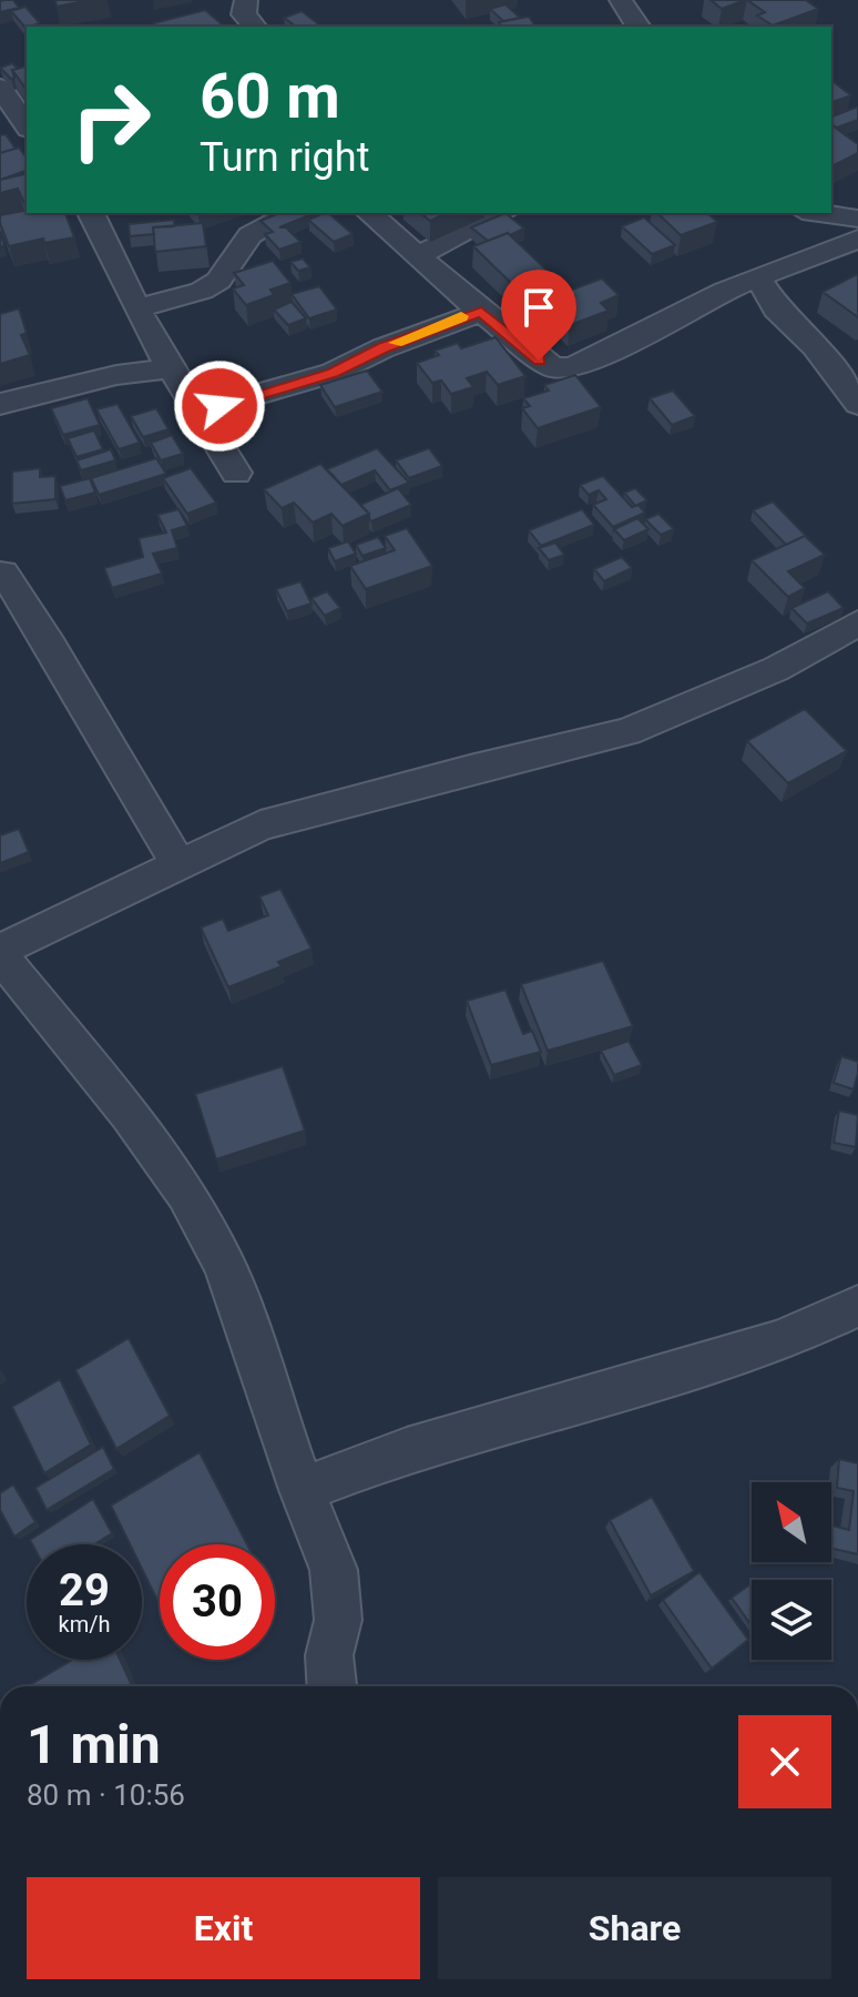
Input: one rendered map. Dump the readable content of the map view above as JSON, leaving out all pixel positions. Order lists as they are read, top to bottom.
{
  "north": "top left",
  "page": {
    "turn": ["60 m", "Turn right"],
    "speed": "29 km/h",
    "limit": "30",
    "heading": ["1 min", "80 m · 10:56"],
    "buttons": ["Exit", "Share"]
  }
}
